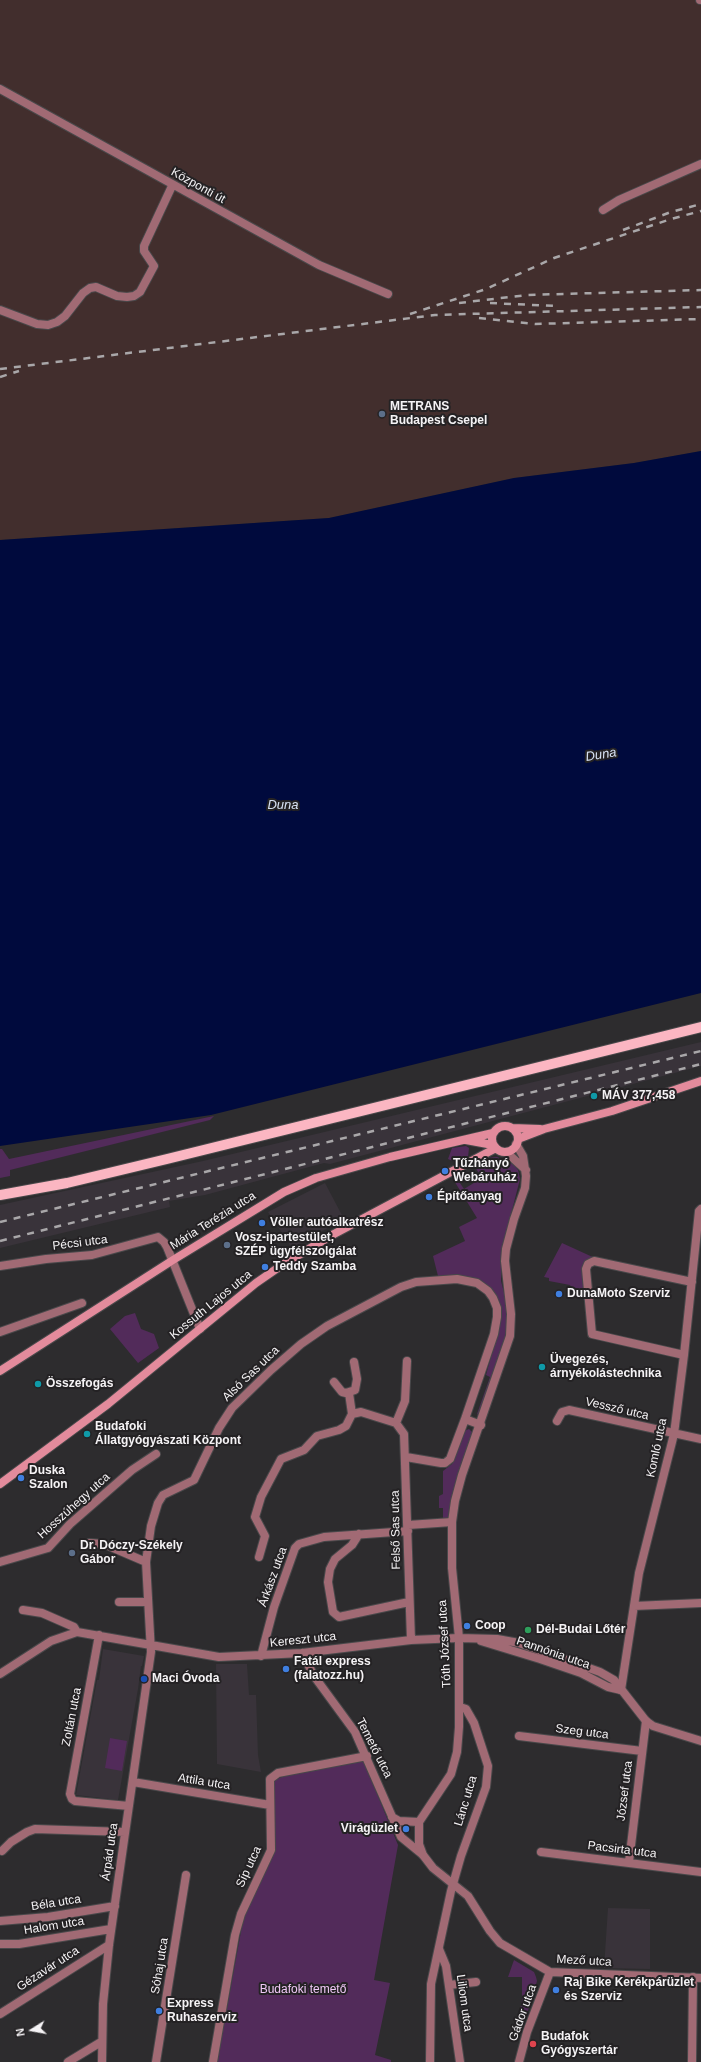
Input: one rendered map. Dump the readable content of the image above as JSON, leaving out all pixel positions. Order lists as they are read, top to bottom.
{
  "streets": {
    "main road": ["Mária Terézia utca", "Kossuth Lajos utca"],
    "street": [
      "Központi út",
      "Pécsi utca",
      "Alsó Sas utca",
      "Vessző utca",
      "Komló utca",
      "Hosszúhegy utca",
      "Felső Sas utca",
      "Árkász utca",
      "Kereszt utca",
      "Tóth József utca",
      "Pannónia utca",
      "Zoltán utca",
      "Szeg utca",
      "Temető utca",
      "Attila utca",
      "József utca",
      "Lánc utca",
      "Pacsirta utca",
      "Árpád utca",
      "Síp utca",
      "Béla utca",
      "Halom utca",
      "Mező utca",
      "Sóhaj utca",
      "Gézavár utca",
      "Liliom utca",
      "Gádor utca"
    ]
  },
  "crossings": [
    ["Mária Terézia utca", "Pécsi utca"],
    ["Mária Terézia utca", "Kossuth Lajos utca"],
    ["Mária Terézia utca", "Tóth József utca"],
    ["Kossuth Lajos utca", "Tóth József utca"],
    ["Alsó Sas utca", "Kereszt utca"],
    ["Alsó Sas utca", "Árpád utca"],
    ["Vessző utca", "Komló utca"],
    ["Komló utca", "Pannónia utca"],
    ["Felső Sas utca", "Árkász utca"],
    ["Felső Sas utca", "Kereszt utca"],
    ["Árkász utca", "Kereszt utca"],
    ["Árkász utca", "Tóth József utca"],
    ["Kereszt utca", "Tóth József utca"],
    ["Kereszt utca", "Pannónia utca"],
    ["Kereszt utca", "Zoltán utca"],
    ["Kereszt utca", "Temető utca"],
    ["Kereszt utca", "Árpád utca"],
    ["Tóth József utca", "Pannónia utca"],
    ["Tóth József utca", "Lánc utca"],
    ["Zoltán utca", "Árpád utca"],
    ["Szeg utca", "József utca"],
    ["Temető utca", "Lánc utca"],
    ["Temető utca", "Síp utca"],
    ["Temető utca", "Mező utca"],
    ["Attila utca", "Árpád utca"],
    ["Attila utca", "Síp utca"],
    ["József utca", "Pacsirta utca"],
    ["Lánc utca", "Mező utca"],
    ["Lánc utca", "Liliom utca"],
    ["Árpád utca", "Béla utca"],
    ["Árpád utca", "Halom utca"],
    ["Árpád utca", "Gézavár utca"],
    ["Mező utca", "Gádor utca"]
  ],
  "water": ["Duna"],
  "parks": ["Budafoki temető"],
  "places": [
    "METRANS Budapest Csepel",
    "MÁV 377,458",
    "Tűzhányó Webáruház",
    "Építőanyag",
    "Völler autóalkatrész",
    "Vosz-ipartestület, SZÉP ügyfélszolgálat",
    "Teddy Szamba",
    "DunaMoto Szerviz",
    "Üvegezés, árnyékolástechnika",
    "Összefogás",
    "Budafoki Állatgyógyászati Központ",
    "Duska Szalon",
    "Dr. Dóczy-Székely Gábor",
    "Coop",
    "Dél-Budai Lőtér",
    "Fatál express (falatozz.hu)",
    "Maci Óvoda",
    "Virágüzlet",
    "Raj Bike Kerékpárüzlet és Szerviz",
    "Express Ruhaszerviz",
    "Budafok Gyógyszertár"
  ],
  "north": "left"
}
